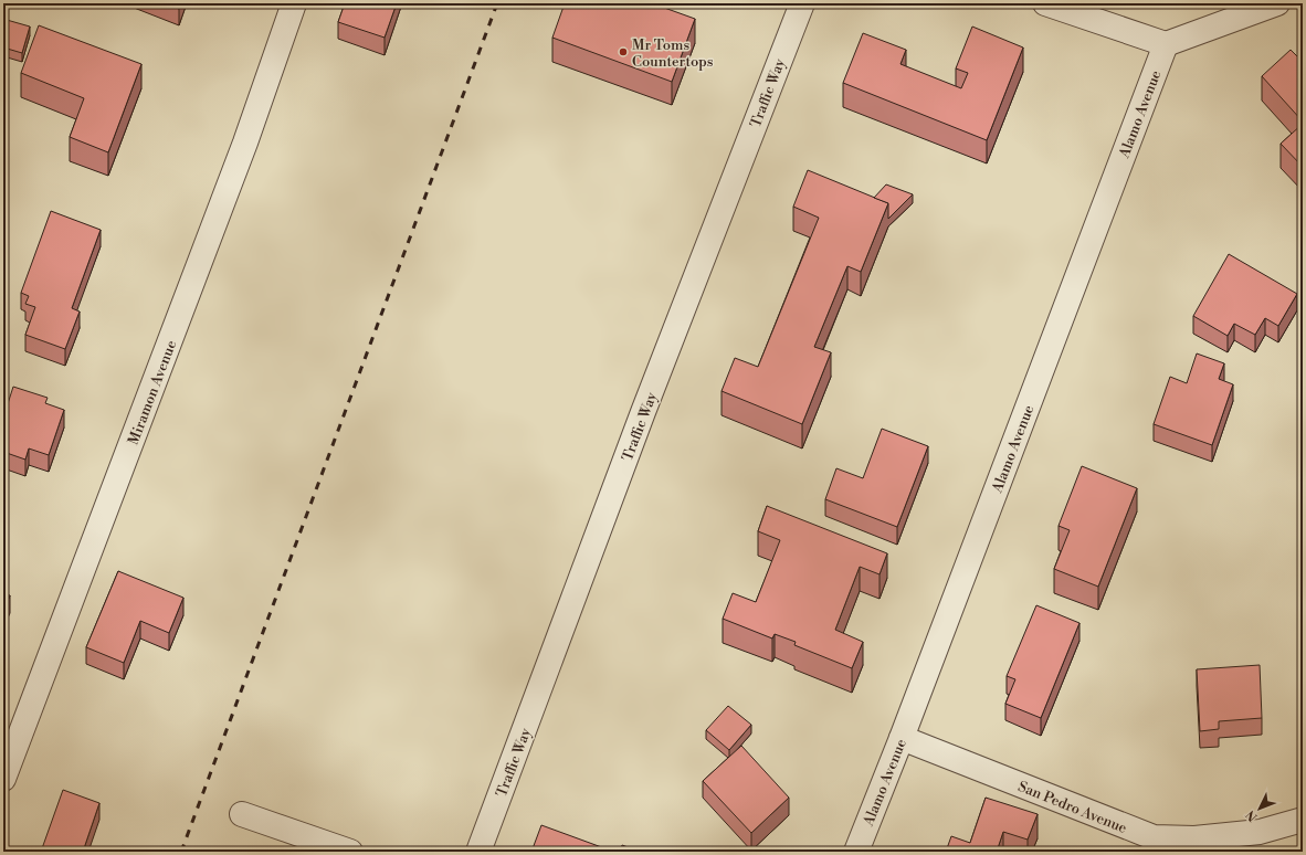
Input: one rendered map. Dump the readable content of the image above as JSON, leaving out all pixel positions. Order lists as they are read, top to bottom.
{
  "streets": {
    "street": [
      "Traffic Way",
      "Alamo Avenue",
      "Miramon Avenue",
      "San Pedro Avenue"
    ]
  },
  "crossings": [
    ["Alamo Avenue", "San Pedro Avenue"]
  ],
  "places": ["Mr Toms Countertops"],
  "north": "bottom left"
}
